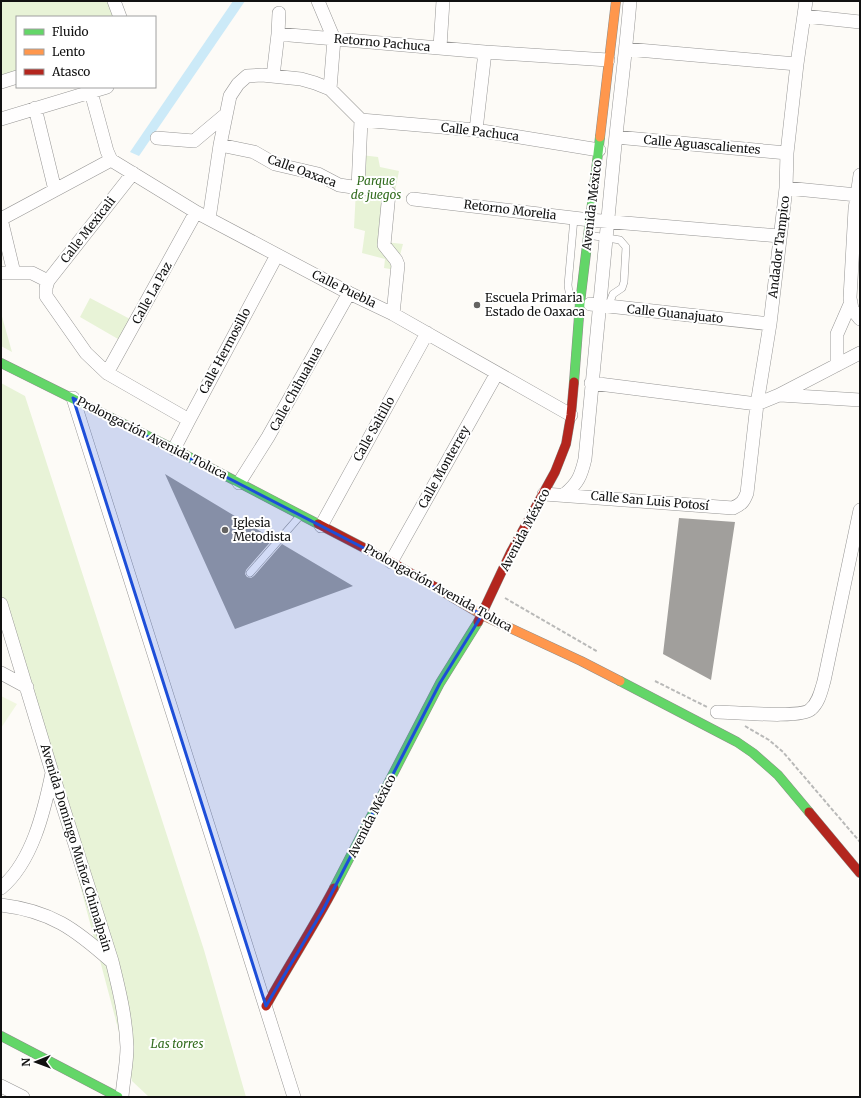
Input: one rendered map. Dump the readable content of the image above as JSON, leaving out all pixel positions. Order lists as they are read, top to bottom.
{
  "streets": {
    "street": [
      "Retorno Pachuca",
      "Calle Pachuca",
      "Calle Aguascalientes",
      "Calle Oaxaca",
      "Avenida México",
      "Retorno Morelia",
      "Calle Mexicali",
      "Andador Tampico",
      "Calle Puebla",
      "Calle La Paz",
      "Calle Guanajuato",
      "Calle Hermosillo",
      "Calle Chihuahua",
      "Calle Saltillo",
      "Prolongación Avenida Toluca",
      "Calle Monterrey",
      "Calle San Luis Potosí",
      "Avenida Domingo Muñoz Chimalpain"
    ]
  },
  "crossings": [
    ["Retorno Pachuca", "Avenida México"],
    ["Calle Pachuca", "Avenida México"],
    ["Calle Aguascalientes", "Avenida México"],
    ["Calle Aguascalientes", "Andador Tampico"],
    ["Calle Oaxaca", "Calle Puebla"],
    ["Avenida México", "Retorno Morelia"],
    ["Avenida México", "Calle Puebla"],
    ["Avenida México", "Calle Guanajuato"],
    ["Avenida México", "Prolongación Avenida Toluca"],
    ["Avenida México", "Calle San Luis Potosí"],
    ["Calle Mexicali", "Calle Puebla"],
    ["Andador Tampico", "Calle Guanajuato"],
    ["Andador Tampico", "Calle San Luis Potosí"],
    ["Calle Puebla", "Calle La Paz"],
    ["Calle Puebla", "Calle Hermosillo"],
    ["Calle Puebla", "Calle Chihuahua"],
    ["Calle Puebla", "Calle Saltillo"],
    ["Calle Puebla", "Calle Monterrey"],
    ["Calle Hermosillo", "Prolongación Avenida Toluca"],
    ["Calle Chihuahua", "Prolongación Avenida Toluca"],
    ["Calle Saltillo", "Prolongación Avenida Toluca"],
    ["Prolongación Avenida Toluca", "Calle Monterrey"]
  ],
  "parks": ["Parque de juegos", "Las torres"],
  "places": ["Escuela Primaria Estado de Oaxaca", "Iglesia Metodista"],
  "legend": ["Fluido", "Lento", "Atasco"],
  "north": "left"
}
